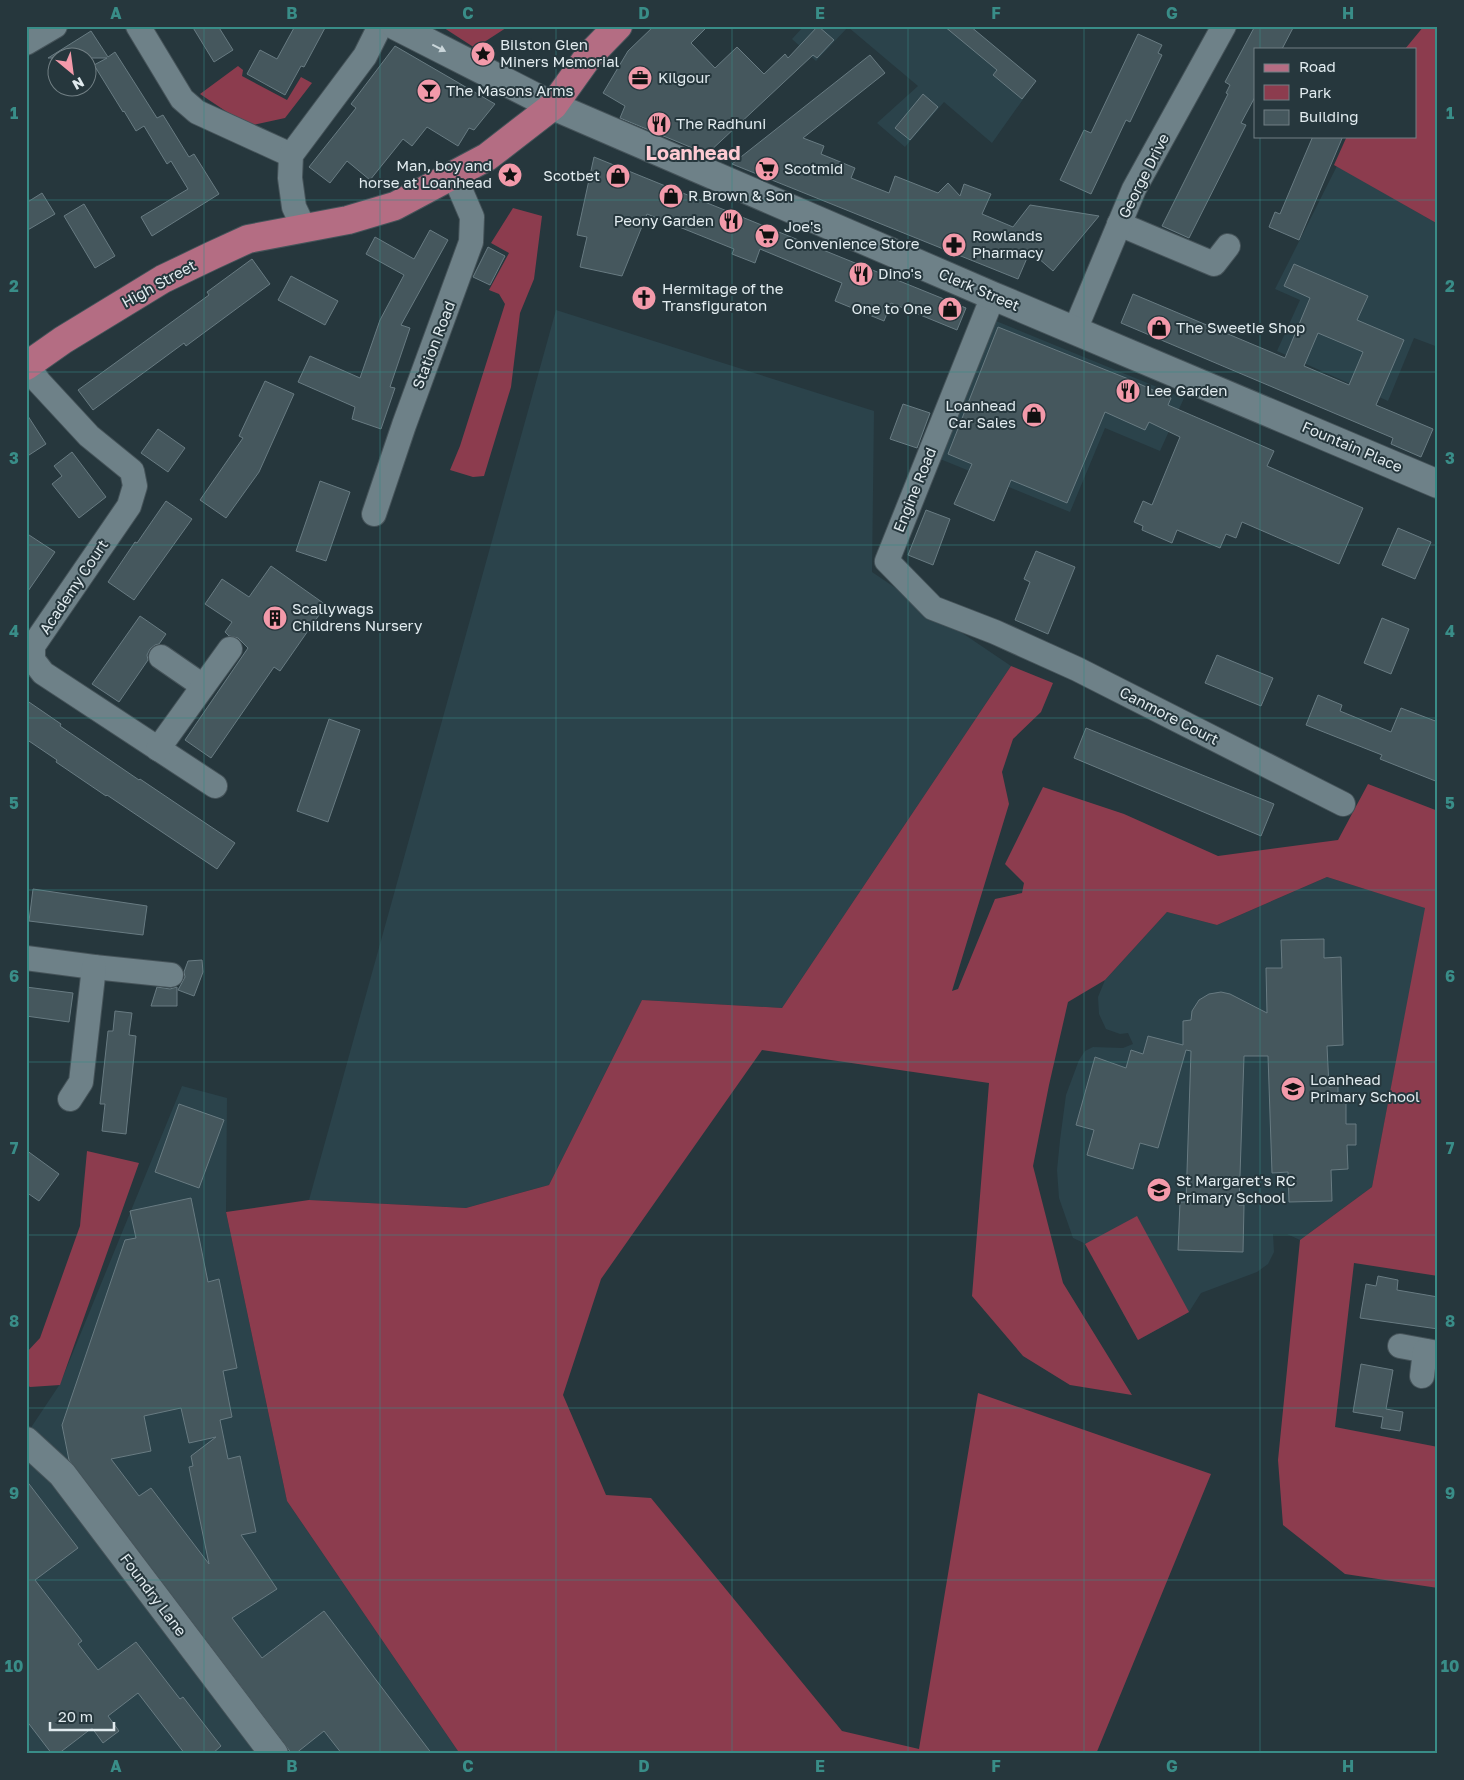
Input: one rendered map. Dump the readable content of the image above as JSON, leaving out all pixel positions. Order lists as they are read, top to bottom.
{
  "streets": {
    "main road": [
      "High Street",
      "Clerk Street",
      "Fountain Place",
      "Foundry Lane"
    ],
    "street": [
      "George Drive",
      "Station Road",
      "Engine Road",
      "Academy Court",
      "Canmore Court"
    ]
  },
  "crossings": [
    ["George Drive", "Clerk Street"],
    ["High Street", "Clerk Street"],
    ["High Street", "Station Road"],
    ["High Street", "Academy Court"],
    ["Clerk Street", "Fountain Place"],
    ["Clerk Street", "Engine Road"],
    ["Engine Road", "Canmore Court"]
  ],
  "districts": ["Loanhead"],
  "places": {
    "place": ["Bilston Glen Miners Memorial", "Man, boy and horse at Loanhead"],
    "office": ["Kilgour"],
    "bar": ["The Masons Arms"],
    "restaurant": [
      "The Radhuni",
      "Peony Garden",
      "Dino's",
      "Lee Garden"
    ],
    "supermarket": ["Scotmid", "Joe's Convenience Store"],
    "shop": [
      "Scotbet",
      "R Brown & Son",
      "One to One",
      "The Sweetie Shop",
      "Loanhead Car Sales"
    ],
    "pharmacy": ["Rowlands Pharmacy"],
    "church": ["Hermitage of the Transfiguraton"],
    "building": ["Scallywags Childrens Nursery"],
    "school or university": ["Loanhead Primary School", "St Margaret's RC Primary School"]
  },
  "legend": ["Road", "Park", "Building"],
  "scale_bar": "20 m",
  "north": "bottom right",
  "grid": {
    "columns": [
      "A",
      "B",
      "C",
      "D",
      "E",
      "F",
      "G",
      "H"
    ],
    "rows": [
      "1",
      "2",
      "3",
      "4",
      "5",
      "6",
      "7",
      "8",
      "9",
      "10"
    ]
  }
}
